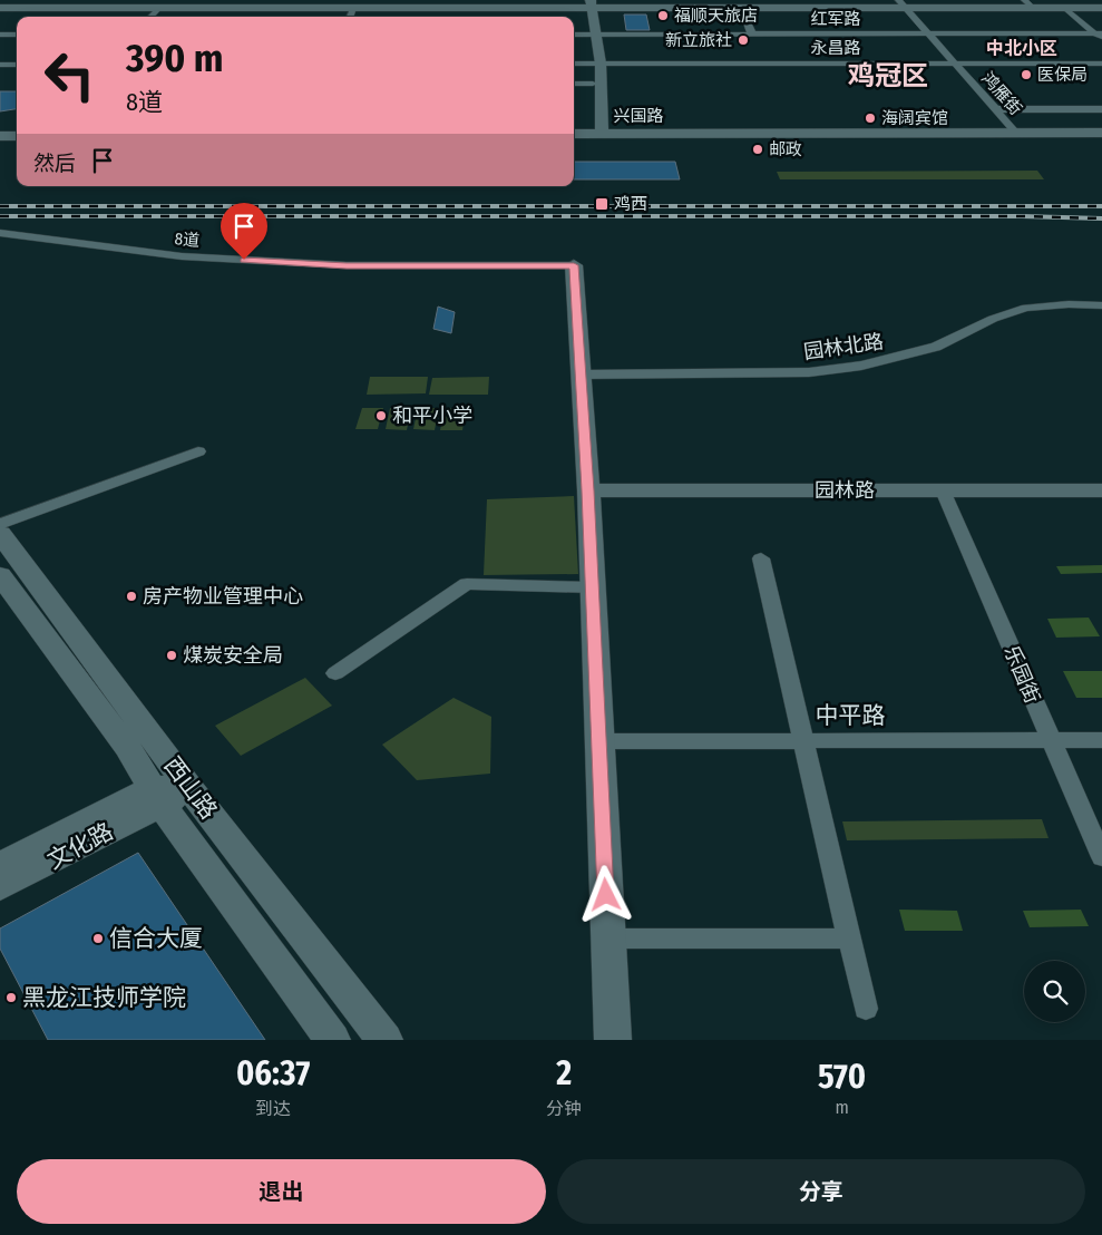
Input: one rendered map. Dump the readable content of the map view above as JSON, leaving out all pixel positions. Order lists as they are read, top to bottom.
{
  "streets": {
    "street": [
      "红军路",
      "永昌路",
      "鸿雁街",
      "兴国路",
      "8道",
      "园林北路",
      "园林路",
      "乐园街",
      "中平路",
      "西山路",
      "文化路"
    ]
  },
  "crossings": [
    ["红军路", "鸿雁街"],
    ["永昌路", "鸿雁街"],
    ["鸿雁街", "兴国路"],
    ["园林路", "乐园街"],
    ["乐园街", "中平路"],
    ["西山路", "文化路"]
  ],
  "districts": ["中北小区", "鸡冠区"],
  "places": {
    "other": [
      "福顺天旅店",
      "新立旅社",
      "医保局",
      "海阔宾馆",
      "邮政",
      "和平小学",
      "房产物业管理中心",
      "煤炭安全局",
      "信合大厦",
      "黑龙江技师学院"
    ],
    "transit": ["鸡西"]
  },
  "page": {
    "turn": ["390 m", "8道"],
    "then": "然后",
    "eta": [
      "06:37",
      "到达",
      "2",
      "分钟",
      "570",
      "m"
    ],
    "buttons": ["退出", "分享"]
  }
}
